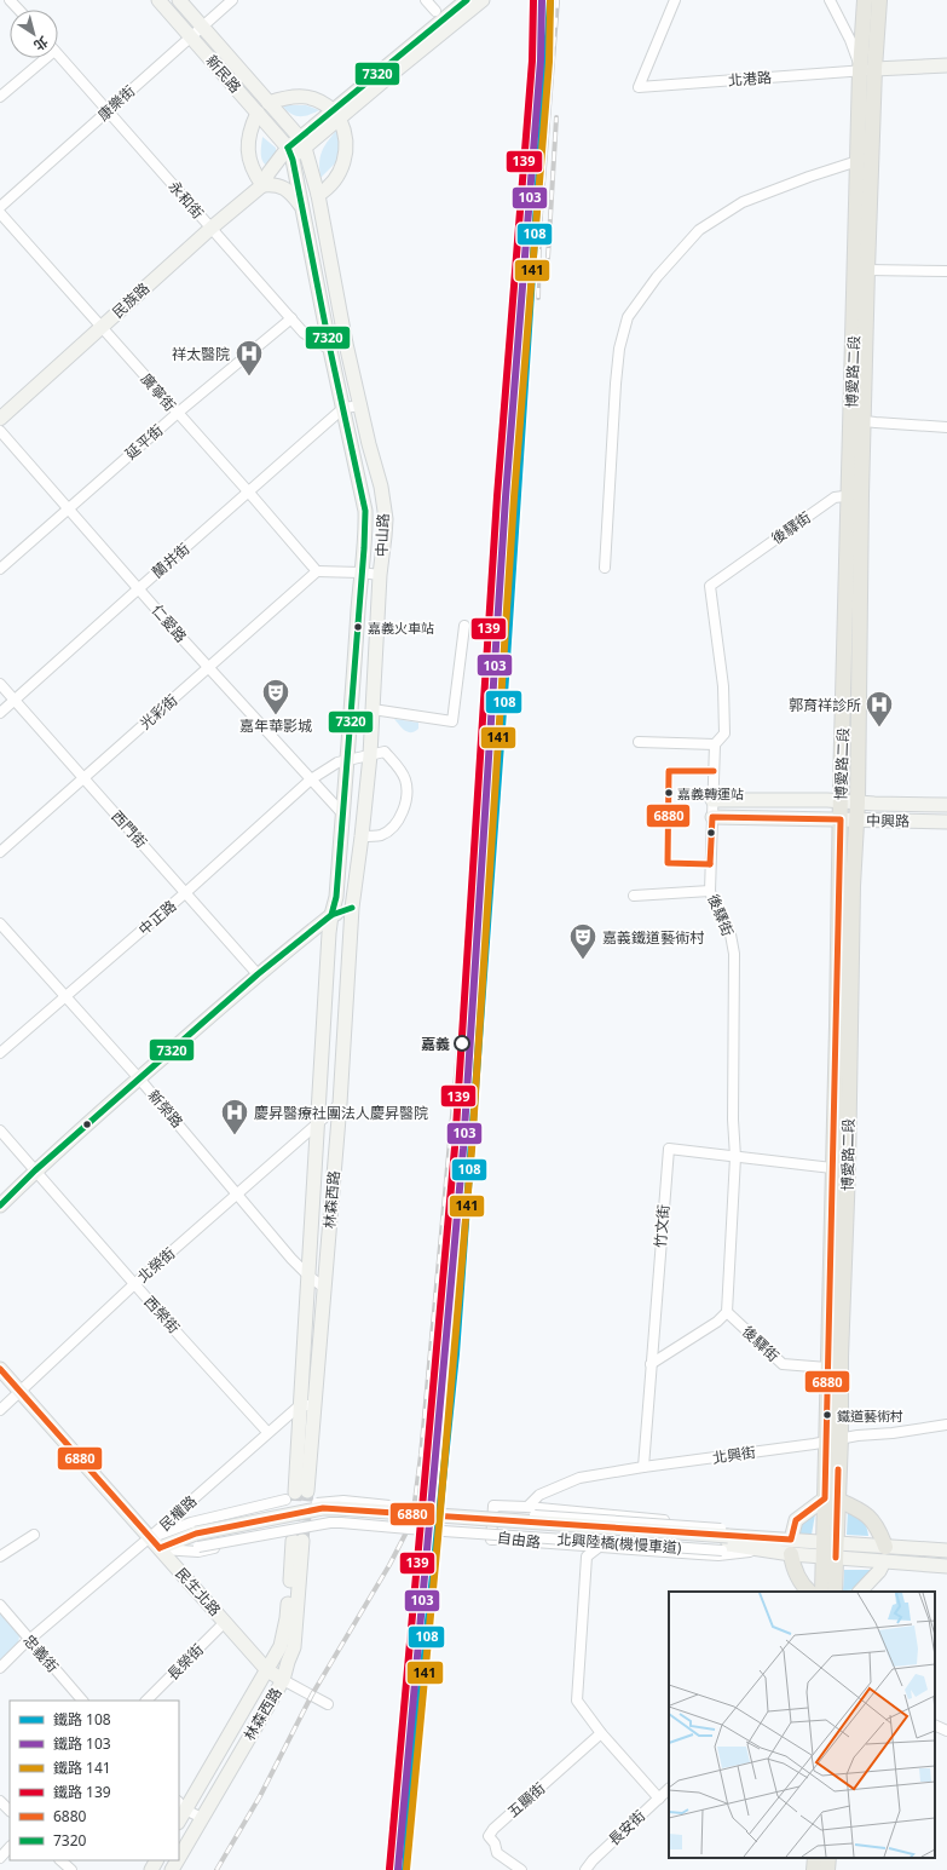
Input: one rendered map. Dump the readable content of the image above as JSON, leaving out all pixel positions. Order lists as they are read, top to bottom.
{
  "streets": {
    "main road": [
      "新民路",
      "北港路",
      "民族路",
      "博愛路二段",
      "中山路",
      "中興路",
      "林森西路",
      "自由路",
      "民生北路"
    ],
    "street": [
      "康樂街",
      "永和街",
      "廣寧街",
      "延平街",
      "後驛街",
      "蘭井街",
      "仁愛路",
      "光彩街",
      "西門街",
      "中正路",
      "新榮路",
      "竹文街",
      "北榮街",
      "西榮街",
      "北興街",
      "民權路",
      "忠義街",
      "長榮街",
      "五顯街",
      "長安街"
    ]
  },
  "crossings": [
    ["新民路", "康樂街"],
    ["新民路", "民族路"],
    ["新民路", "中山路"],
    ["北港路", "博愛路二段"],
    ["康樂街", "永和街"],
    ["永和街", "民族路"],
    ["永和街", "延平街"],
    ["永和街", "中山路"],
    ["民族路", "廣寧街"],
    ["民族路", "中山路"],
    ["博愛路二段", "後驛街"],
    ["博愛路二段", "中興路"],
    ["博愛路二段", "竹文街"],
    ["博愛路二段", "北興街"],
    ["廣寧街", "延平街"],
    ["廣寧街", "蘭井街"],
    ["廣寧街", "光彩街"],
    ["延平街", "仁愛路"],
    ["後驛街", "中興路"],
    ["後驛街", "竹文街"],
    ["中山路", "蘭井街"],
    ["中山路", "仁愛路"],
    ["中山路", "中正路"],
    ["中山路", "林森西路"],
    ["蘭井街", "仁愛路"],
    ["蘭井街", "西門街"],
    ["仁愛路", "光彩街"],
    ["仁愛路", "中正路"],
    ["光彩街", "西門街"],
    ["西門街", "中正路"],
    ["中正路", "新榮路"],
    ["新榮路", "林森西路"],
    ["新榮路", "北榮街"],
    ["林森西路", "北榮街"],
    ["林森西路", "民權路"],
    ["林森西路", "民生北路"],
    ["竹文街", "北興街"],
    ["北榮街", "西榮街"],
    ["北榮街", "民生北路"],
    ["西榮街", "民權路"],
    ["北興街", "自由路"],
    ["民權路", "民生北路"],
    ["民權路", "忠義街"],
    ["自由路", "民生北路"],
    ["民生北路", "長榮街"]
  ],
  "places": {
    "hospital": ["祥太醫院", "郭育祥診所", "慶昇醫療社團法人慶昇醫院"],
    "other": [
      "嘉義火車站",
      "嘉義轉運站",
      "嘉義",
      "鐵道藝術村"
    ],
    "theatre": ["嘉年華影城", "嘉義鐵道藝術村"]
  },
  "lines": [
    "rail line 108",
    "rail line 103",
    "rail line 141",
    "rail line 139",
    "transit line 7320",
    "transit line 6880"
  ],
  "legend": [
    "鐵路 108",
    "鐵路 103",
    "鐵路 141",
    "鐵路 139",
    "6880",
    "7320"
  ],
  "north": "bottom right"
}
